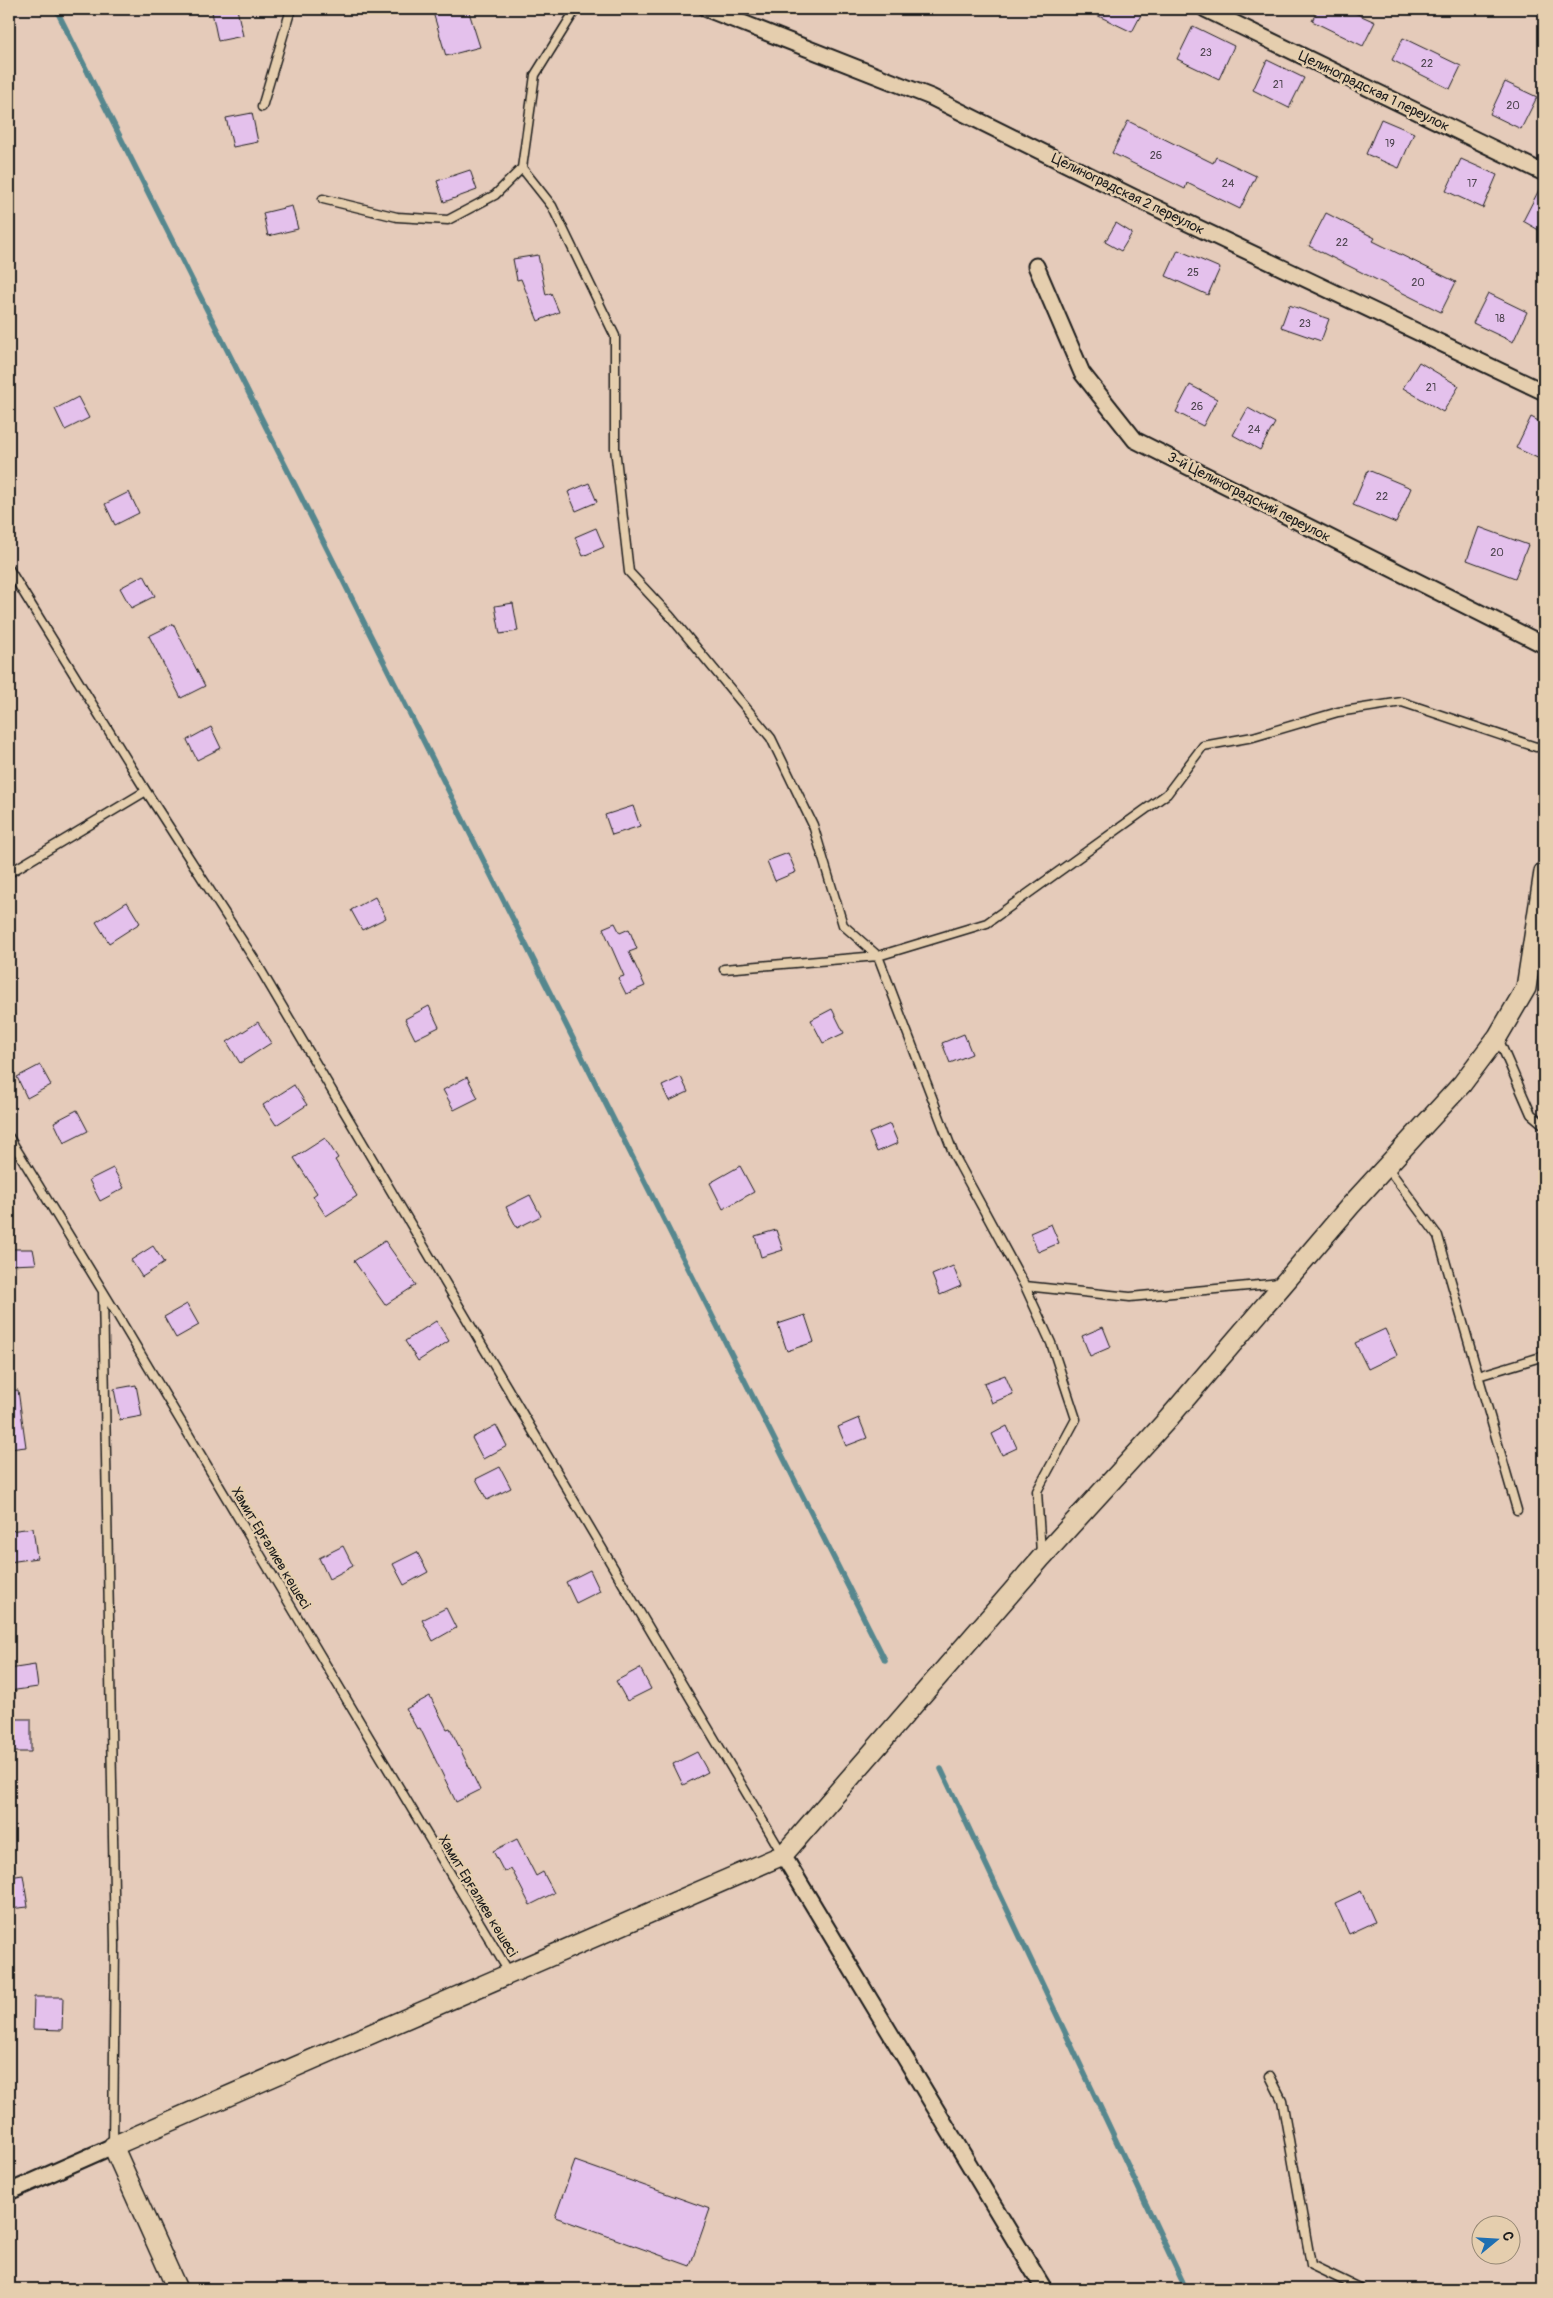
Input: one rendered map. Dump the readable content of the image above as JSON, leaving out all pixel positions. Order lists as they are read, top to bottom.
{
  "streets": {
    "street": ["Целиноградская 1 переулок", "Целиноградская 2 переулок", "3-й Целиноградский переулок"],
    "lane": ["Хамит Ерғалиев көшесі"]
  },
  "house_numbers": [
    "23",
    "22",
    "21",
    "20",
    "19",
    "26",
    "24",
    "17",
    "22",
    "25",
    "20",
    "18",
    "23",
    "21",
    "26",
    "24",
    "22",
    "20"
  ],
  "north": "right"
}
